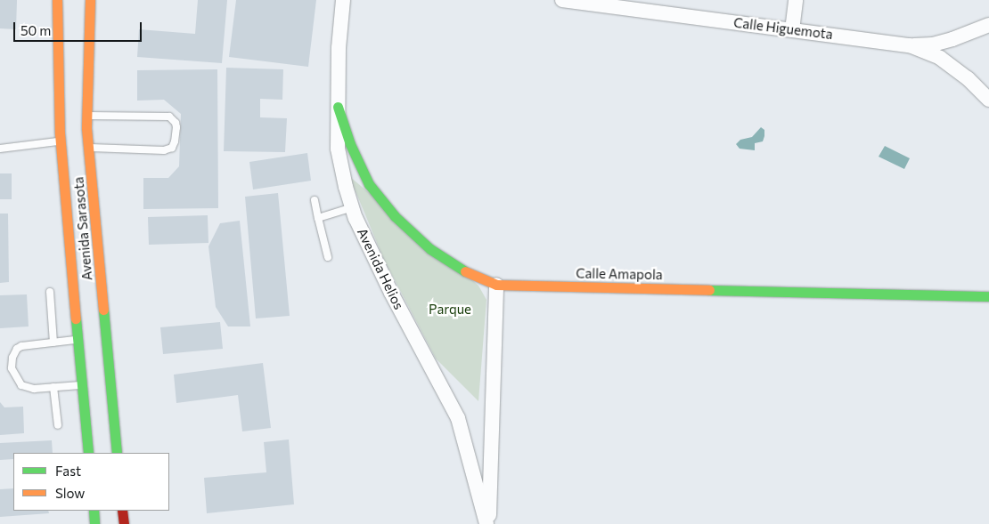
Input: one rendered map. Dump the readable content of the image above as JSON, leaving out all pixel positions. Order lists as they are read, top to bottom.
{
  "streets": {
    "main road": ["Avenida Sarasota", "Calle Amapola"],
    "street": ["Calle Higuemota", "Avenida Helios"]
  },
  "crossings": [
    ["Avenida Helios", "Calle Amapola"]
  ],
  "parks": ["Parque"],
  "legend": ["Fast", "Slow"],
  "scale_bar": "50 m"
}
